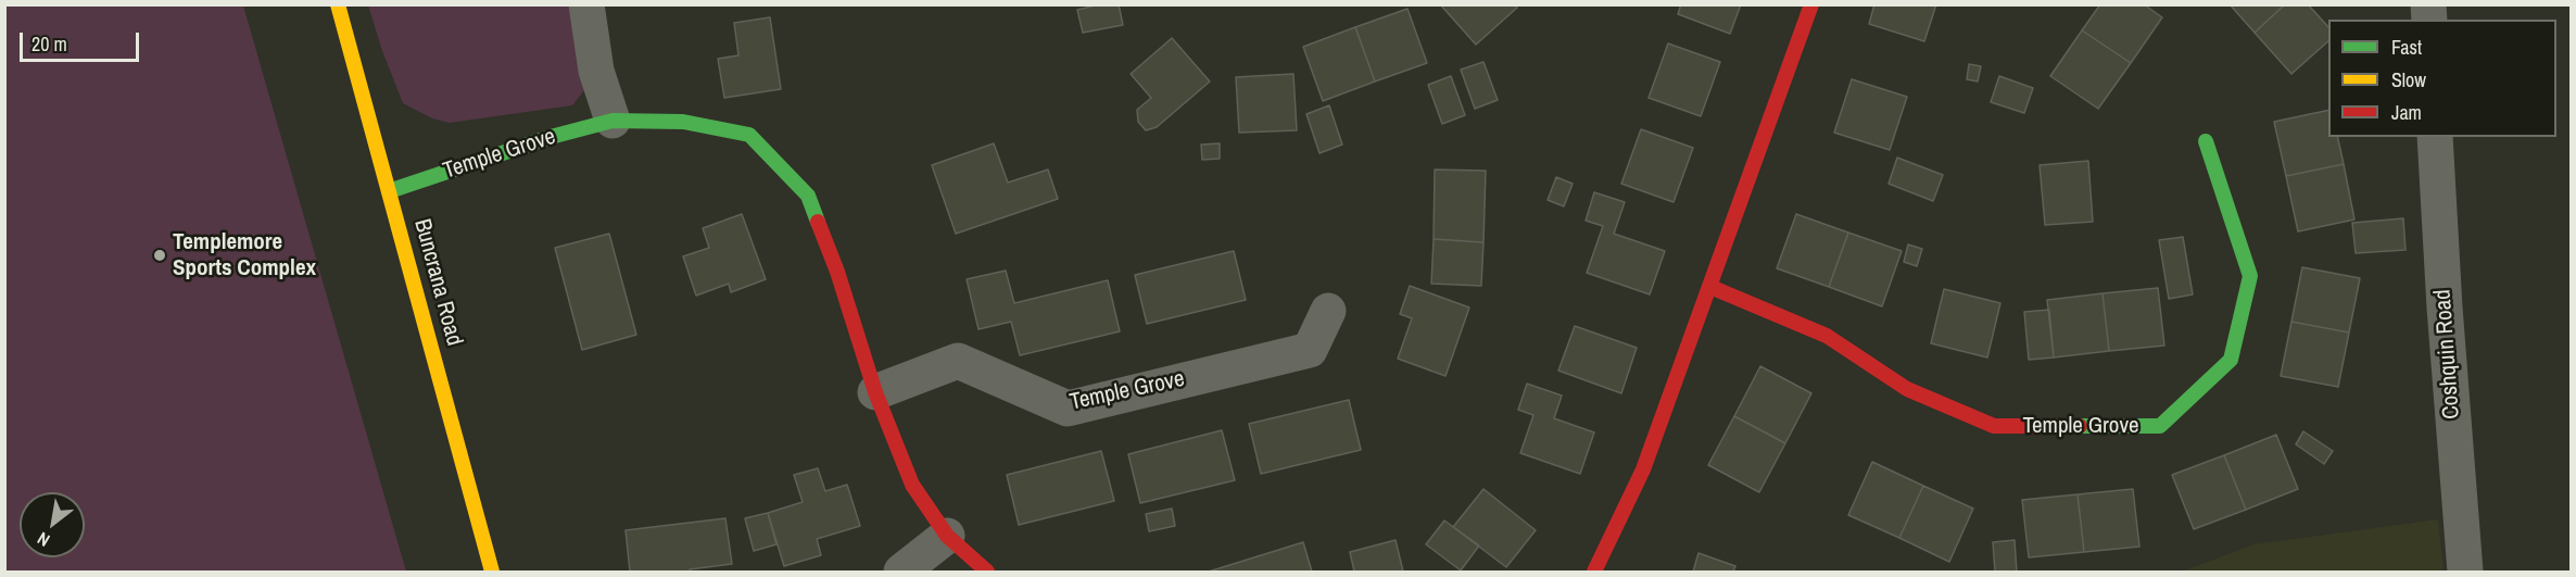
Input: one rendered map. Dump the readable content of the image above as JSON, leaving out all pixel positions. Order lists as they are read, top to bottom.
{
  "streets": {
    "main road": ["Temple Grove", "Buncrana Road"],
    "street": ["Coshquin Road"]
  },
  "crossings": [
    ["Temple Grove", "Buncrana Road"]
  ],
  "places": ["Templemore Sports Complex"],
  "legend": ["Fast", "Slow", "Jam"],
  "scale_bar": "20 m",
  "north": "bottom left"
}
